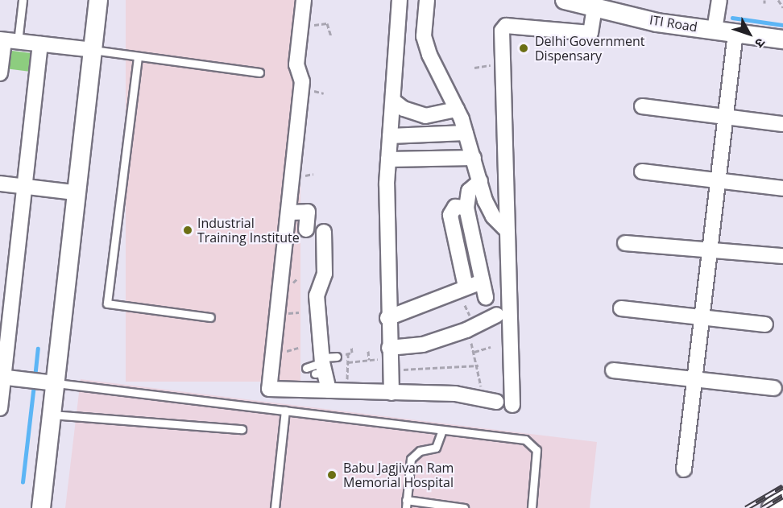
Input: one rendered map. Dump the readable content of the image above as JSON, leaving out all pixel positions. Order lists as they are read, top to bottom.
{
  "streets": {
    "street": ["ITI Road"]
  },
  "places": ["Delhi Government Dispensary", "Industrial Training Institute", "Babu Jagjivan Ram Memorial Hospital"],
  "north": "bottom right"
}
